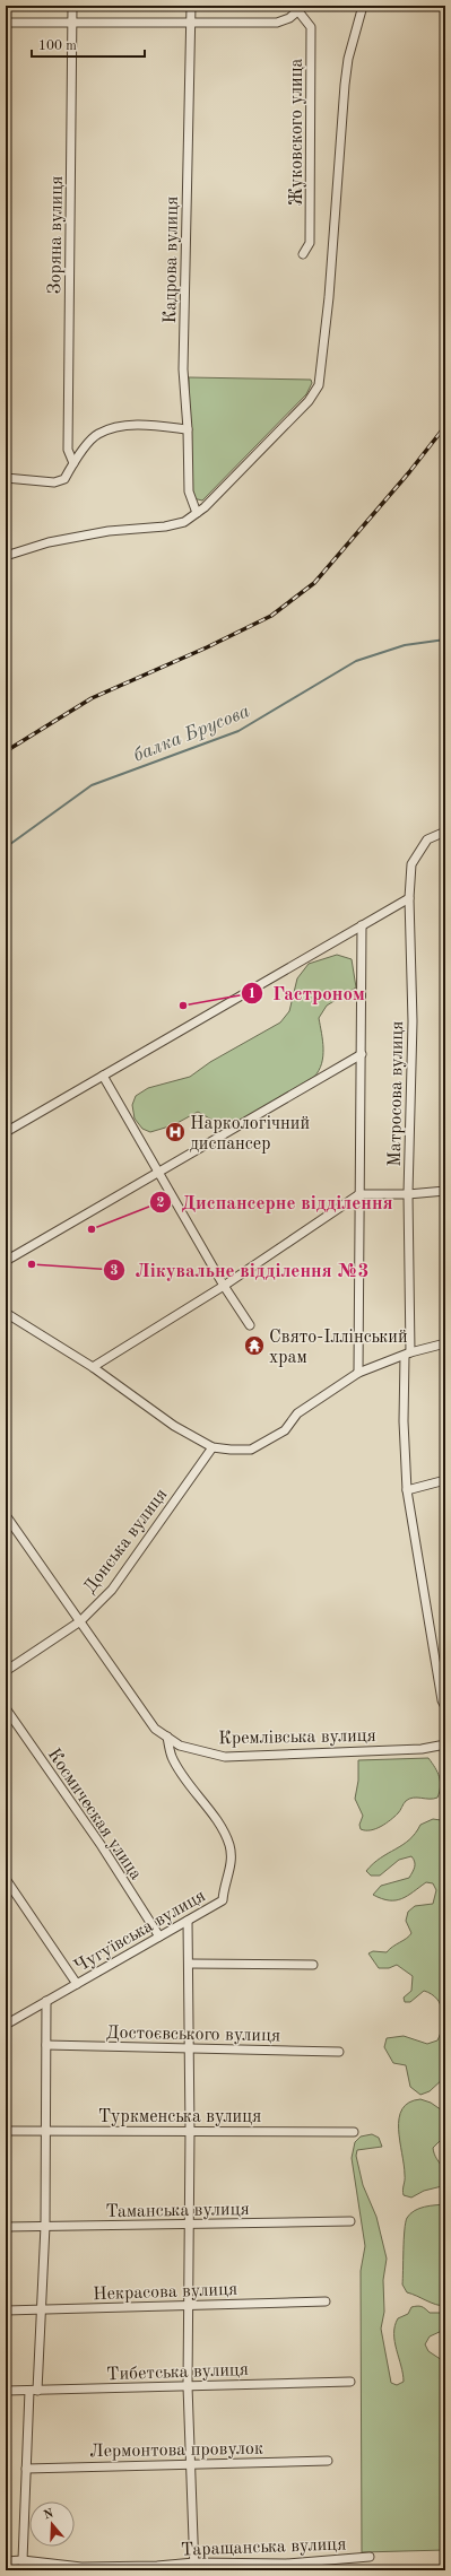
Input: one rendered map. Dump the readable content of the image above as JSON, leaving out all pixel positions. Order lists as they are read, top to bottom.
{
  "streets": {
    "street": [
      "Жуковского улица",
      "Зоряна вулиця",
      "Кадрова вулиця",
      "Матросова вулиця",
      "Донська вулиця",
      "Кремлівська вулиця",
      "Космическая улица",
      "Чугуївська вулиця",
      "Достоєвського вулиця",
      "Туркменська вулиця",
      "Таманська вулиця",
      "Некрасова вулиця",
      "Тибетська вулиця",
      "Лермонтова провулок",
      "Таращанська вулиця"
    ]
  },
  "crossings": [
    ["Донська вулиця", "Кремлівська вулиця"],
    ["Кремлівська вулиця", "Чугуївська вулиця"],
    ["Космическая улица", "Чугуївська вулиця"]
  ],
  "water": ["балка Брусова"],
  "places": {
    "other": ["Гастроном", "Диспансерне відділення", "Лікувальне відділення №3"],
    "hospital": ["Наркологічний диспансер"],
    "temple": ["Свято-Іллінський храм"]
  },
  "scale_bar": "100 m",
  "north": "top"
}
